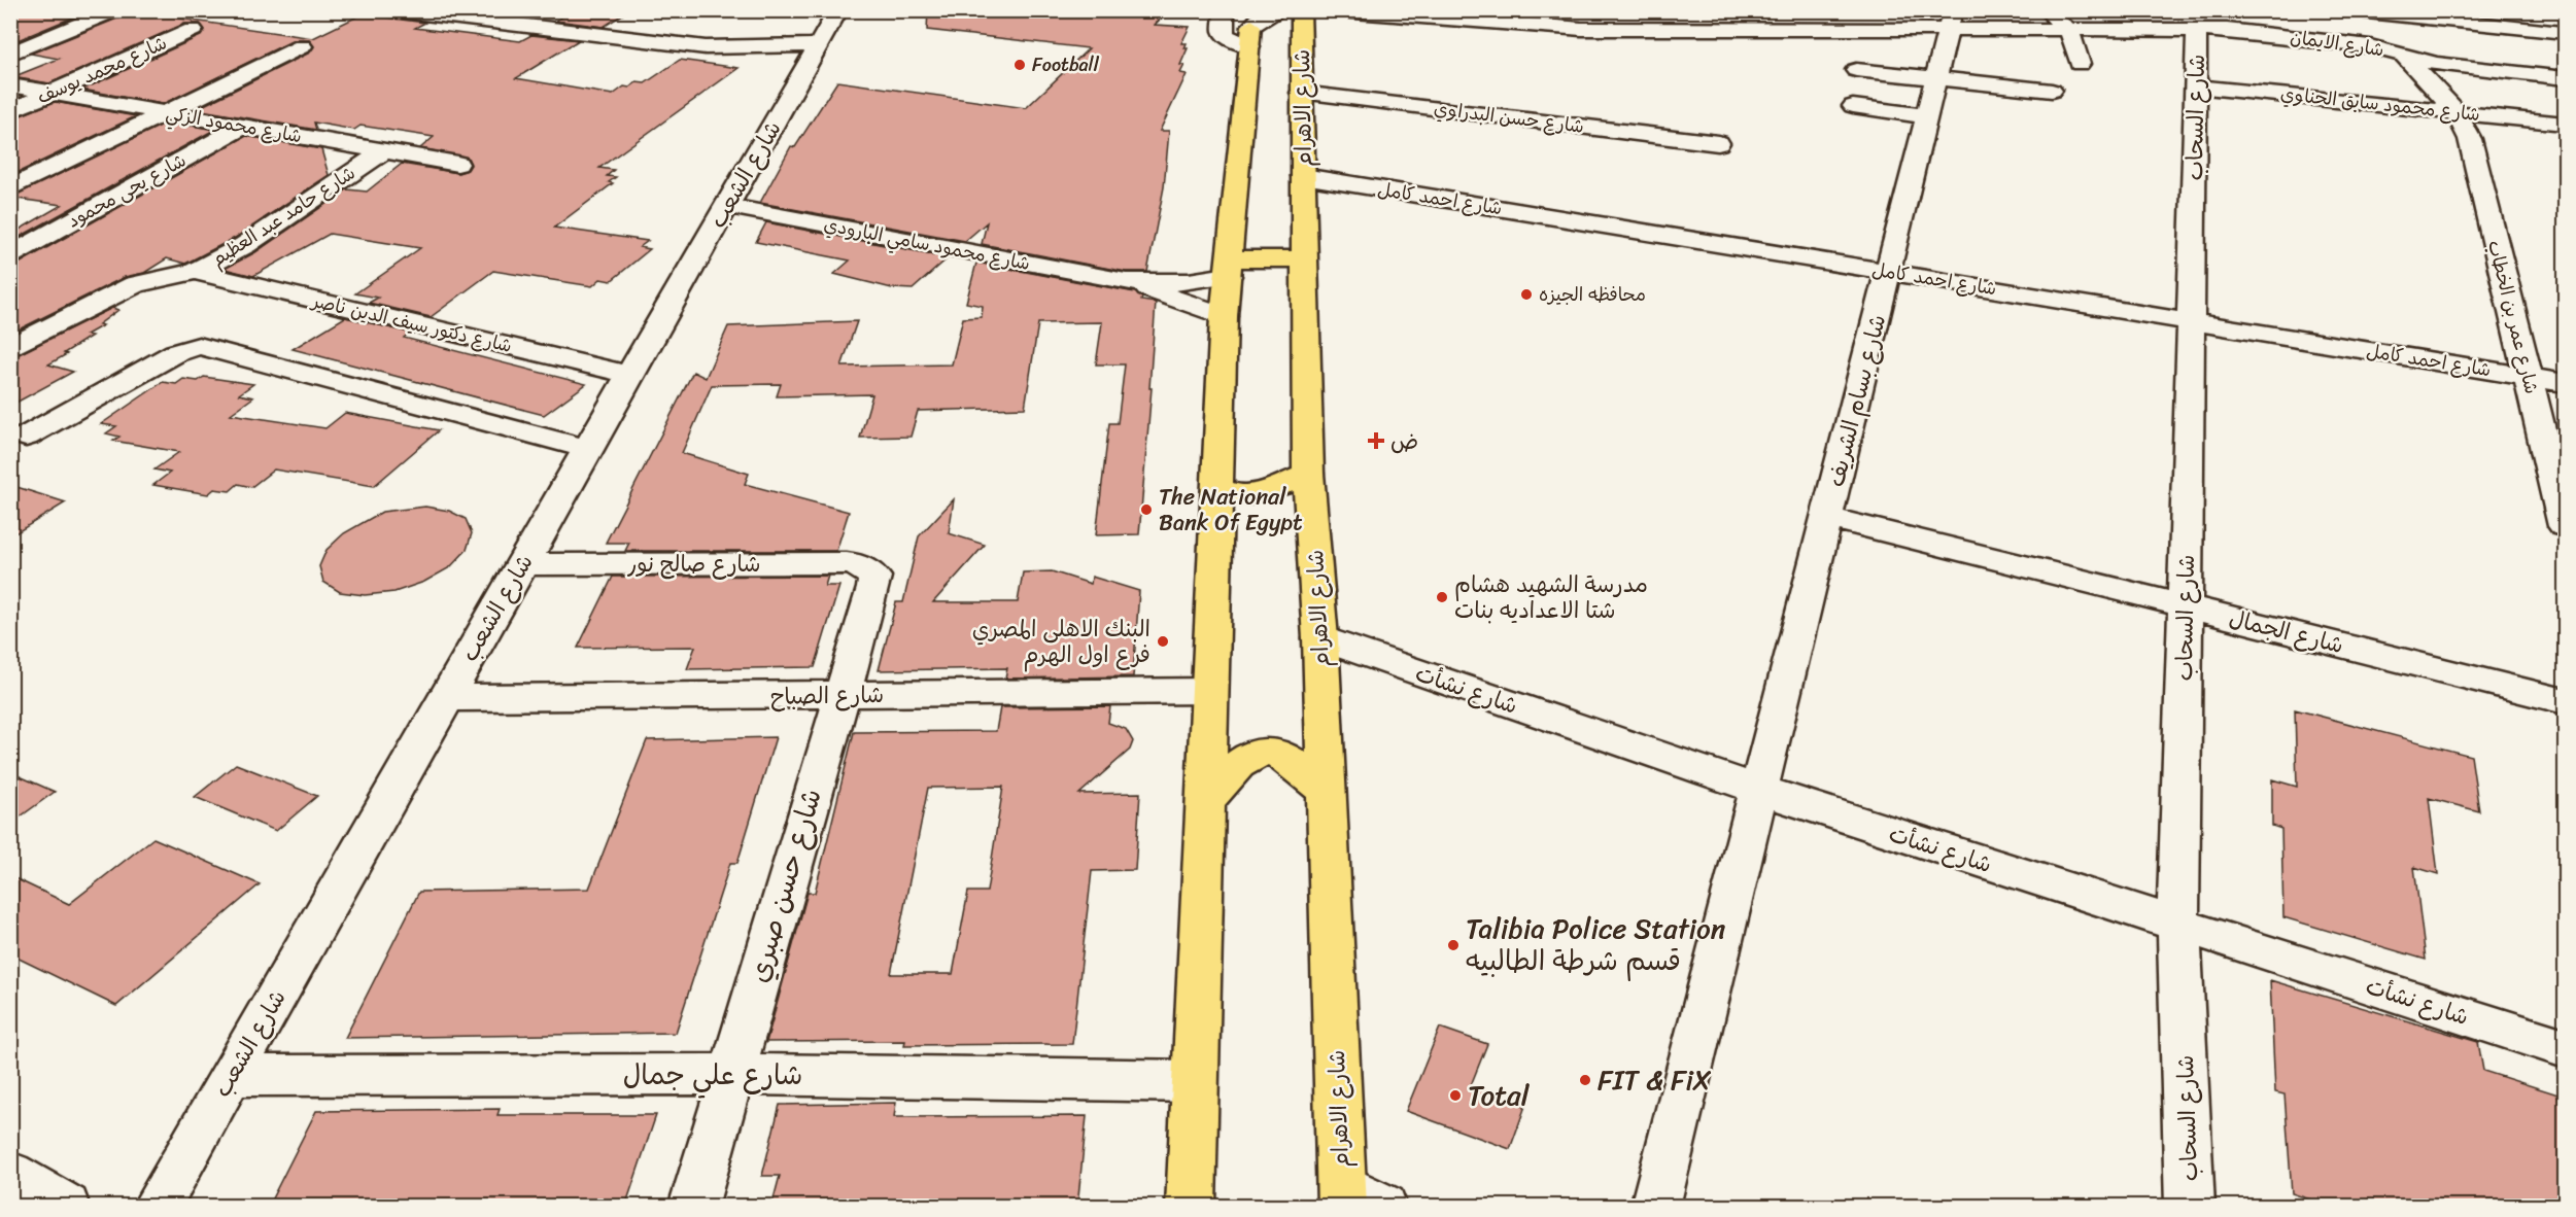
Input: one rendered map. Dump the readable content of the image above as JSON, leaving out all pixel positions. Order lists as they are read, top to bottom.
{
  "streets": {
    "main road": ["شارع الاهرام"],
    "street": [
      "شارع الايمان",
      "شارع محمد يوسف",
      "شارع محمود سابق الحناوي",
      "شارع حسن البدراوي",
      "شارع السحاب",
      "شارع محمود الزكي",
      "شارع الشعب",
      "شارع يحى محمود",
      "شارع احمد كامل",
      "شارع حامد عبد العظيم",
      "شارع محمود سامي البارودي",
      "شارع عمر بن الخطاب",
      "شارع دكتور سيف الدين ناصر",
      "شارع بسام الشريف",
      "شارع صالح نور",
      "شارع الجمال",
      "شارع نشأت",
      "شارع الصباح",
      "شارع حسن صبري",
      "شارع علي جمال"
    ]
  },
  "crossings": [
    ["شارع الايمان", "شارع السحاب"],
    ["شارع الايمان", "شارع عمر بن الخطاب"],
    ["شارع الايمان", "شارع بسام الشريف"],
    ["شارع محمد يوسف", "شارع محمود الزكي"],
    ["شارع محمود سابق الحناوي", "شارع السحاب"],
    ["شارع محمود سابق الحناوي", "شارع عمر بن الخطاب"],
    ["شارع الاهرام", "شارع حسن البدراوي"],
    ["شارع الاهرام", "شارع احمد كامل"],
    ["شارع الاهرام", "شارع نشأت"],
    ["شارع السحاب", "شارع احمد كامل"],
    ["شارع السحاب", "شارع الجمال"],
    ["شارع السحاب", "شارع نشأت"],
    ["شارع محمود الزكي", "شارع يحى محمود"],
    ["شارع محمود الزكي", "شارع حامد عبد العظيم"],
    ["شارع الشعب", "شارع محمود سامي البارودي"],
    ["شارع الشعب", "شارع دكتور سيف الدين ناصر"],
    ["شارع الشعب", "شارع صالح نور"],
    ["شارع الشعب", "شارع الصباح"],
    ["شارع الشعب", "شارع علي جمال"],
    ["شارع احمد كامل", "شارع عمر بن الخطاب"],
    ["شارع احمد كامل", "شارع بسام الشريف"],
    ["شارع حامد عبد العظيم", "شارع دكتور سيف الدين ناصر"],
    ["شارع بسام الشريف", "شارع الجمال"],
    ["شارع بسام الشريف", "شارع نشأت"],
    ["شارع صالح نور", "شارع حسن صبري"],
    ["شارع الصباح", "شارع حسن صبري"],
    ["شارع حسن صبري", "شارع علي جمال"]
  ],
  "places": {
    "other": [
      "Football",
      "محافظه الجيزه",
      "The National Bank Of Egypt",
      "مدرسة الشهيد هشام شتا الاعداديه بنات",
      "البنك الاهلى المصري فرع اول الهرم",
      "Talibia Police Station قسم شرطة الطالبيه",
      "FIT & FiX",
      "Total"
    ],
    "health": ["ض"]
  }
}
